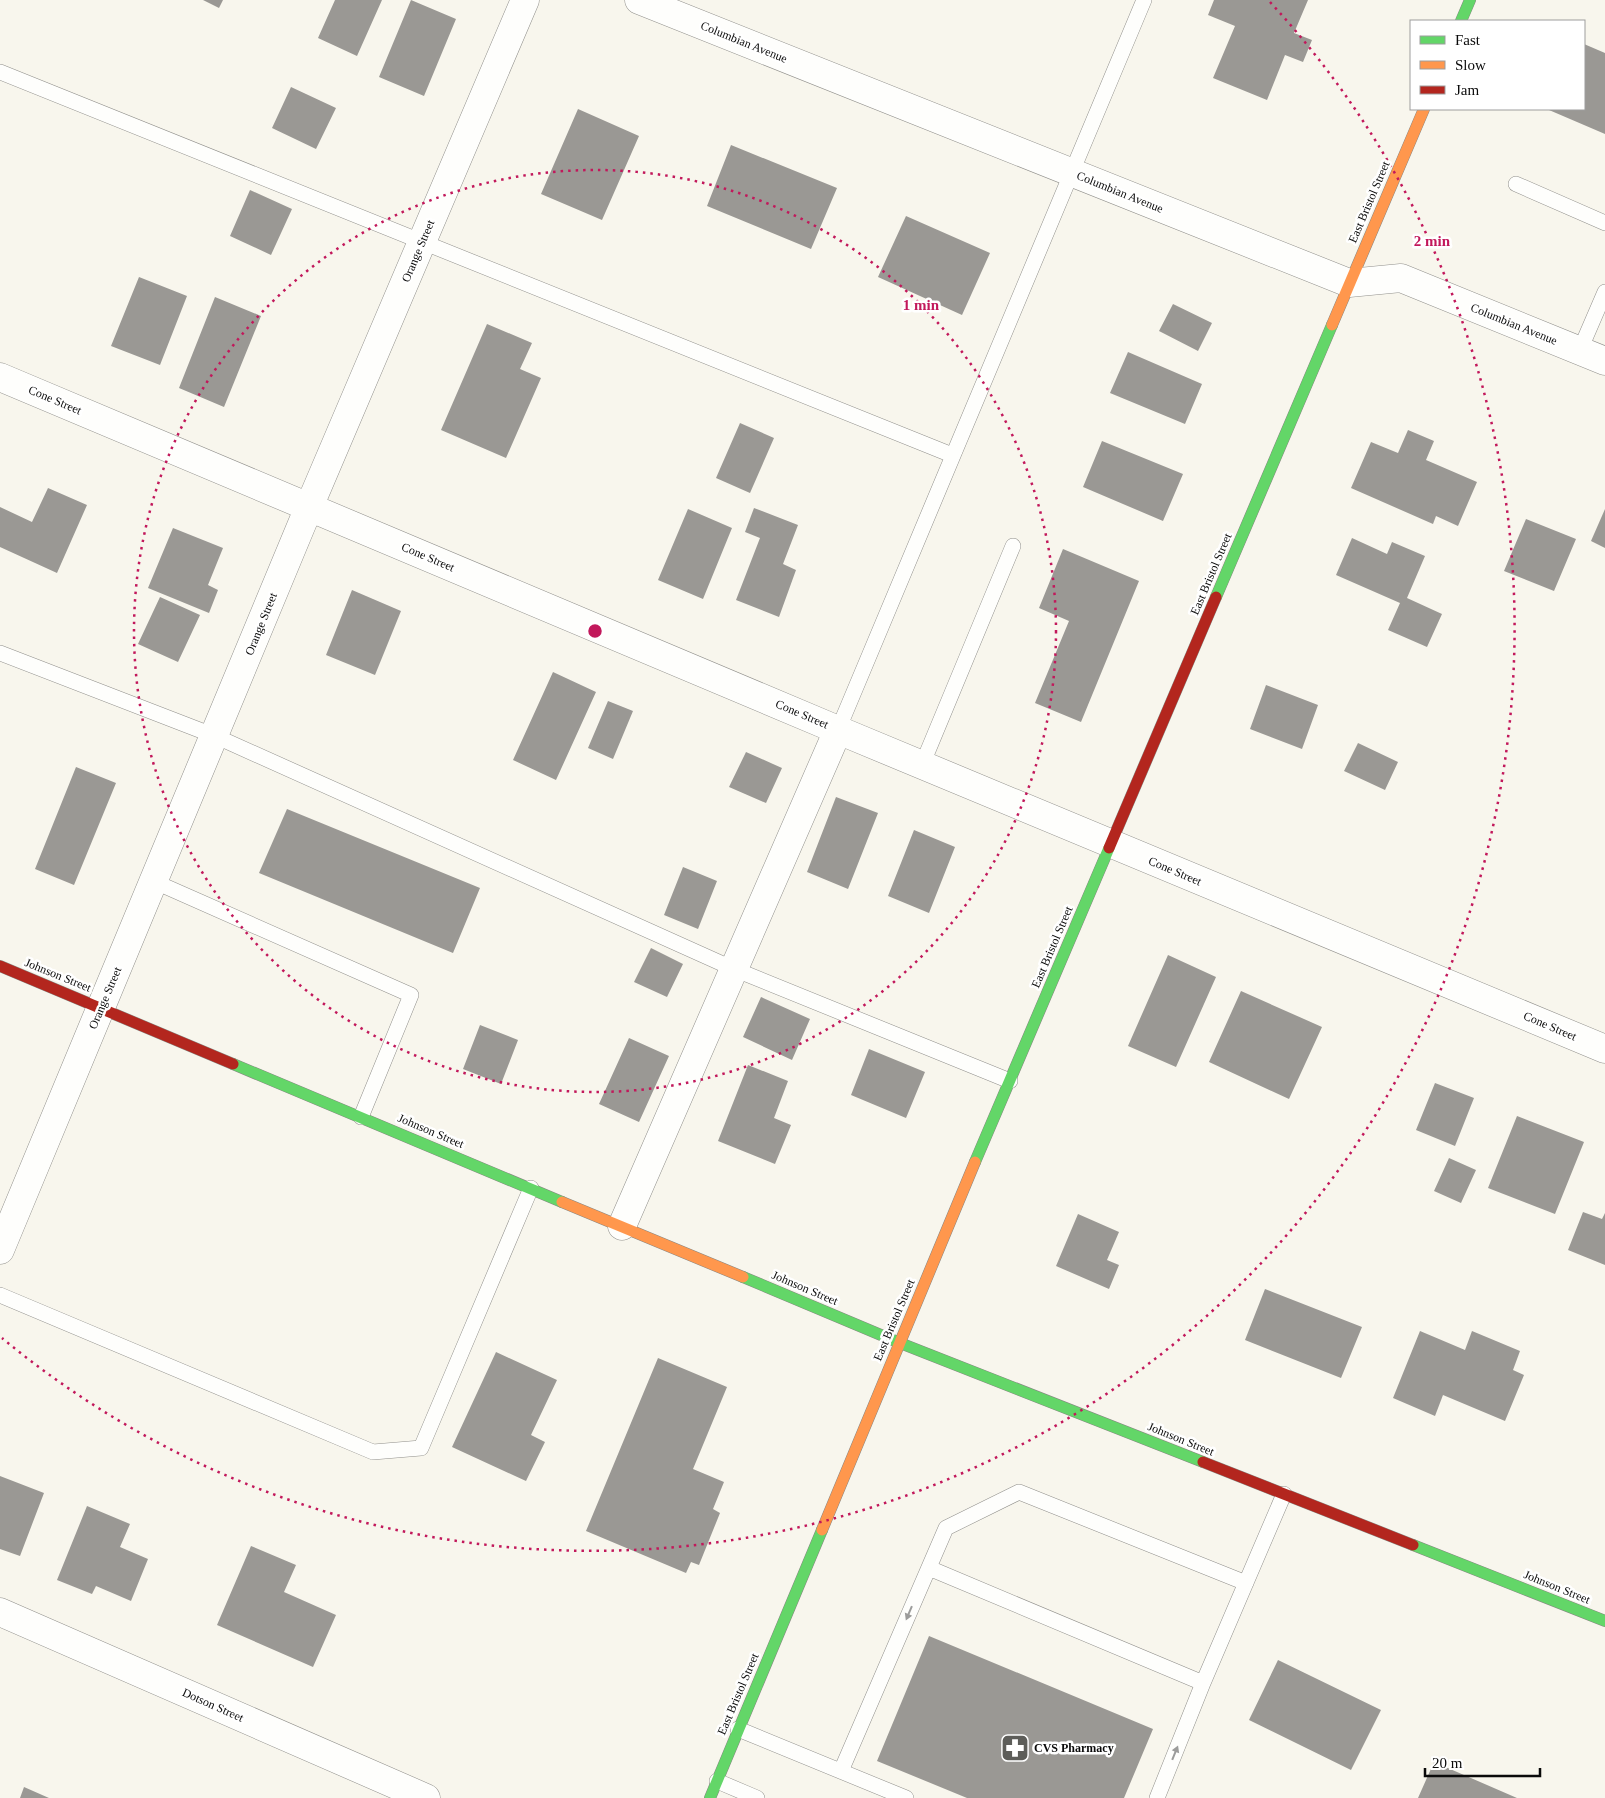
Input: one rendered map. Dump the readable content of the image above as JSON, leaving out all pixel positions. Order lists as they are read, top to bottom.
{
  "streets": {
    "main road": ["East Bristol Street", "Johnson Street"],
    "street": [
      "Columbian Avenue",
      "Orange Street",
      "Cone Street",
      "Dotson Street"
    ]
  },
  "crossings": [
    ["Columbian Avenue", "East Bristol Street"],
    ["East Bristol Street", "Cone Street"],
    ["East Bristol Street", "Johnson Street"],
    ["Orange Street", "Cone Street"],
    ["Orange Street", "Johnson Street"]
  ],
  "places": {
    "pharmacy": ["CVS Pharmacy"]
  },
  "legend": ["Fast", "Slow", "Jam"],
  "scale_bar": "20 m",
  "rings": ["2 min", "1 min"]
}
